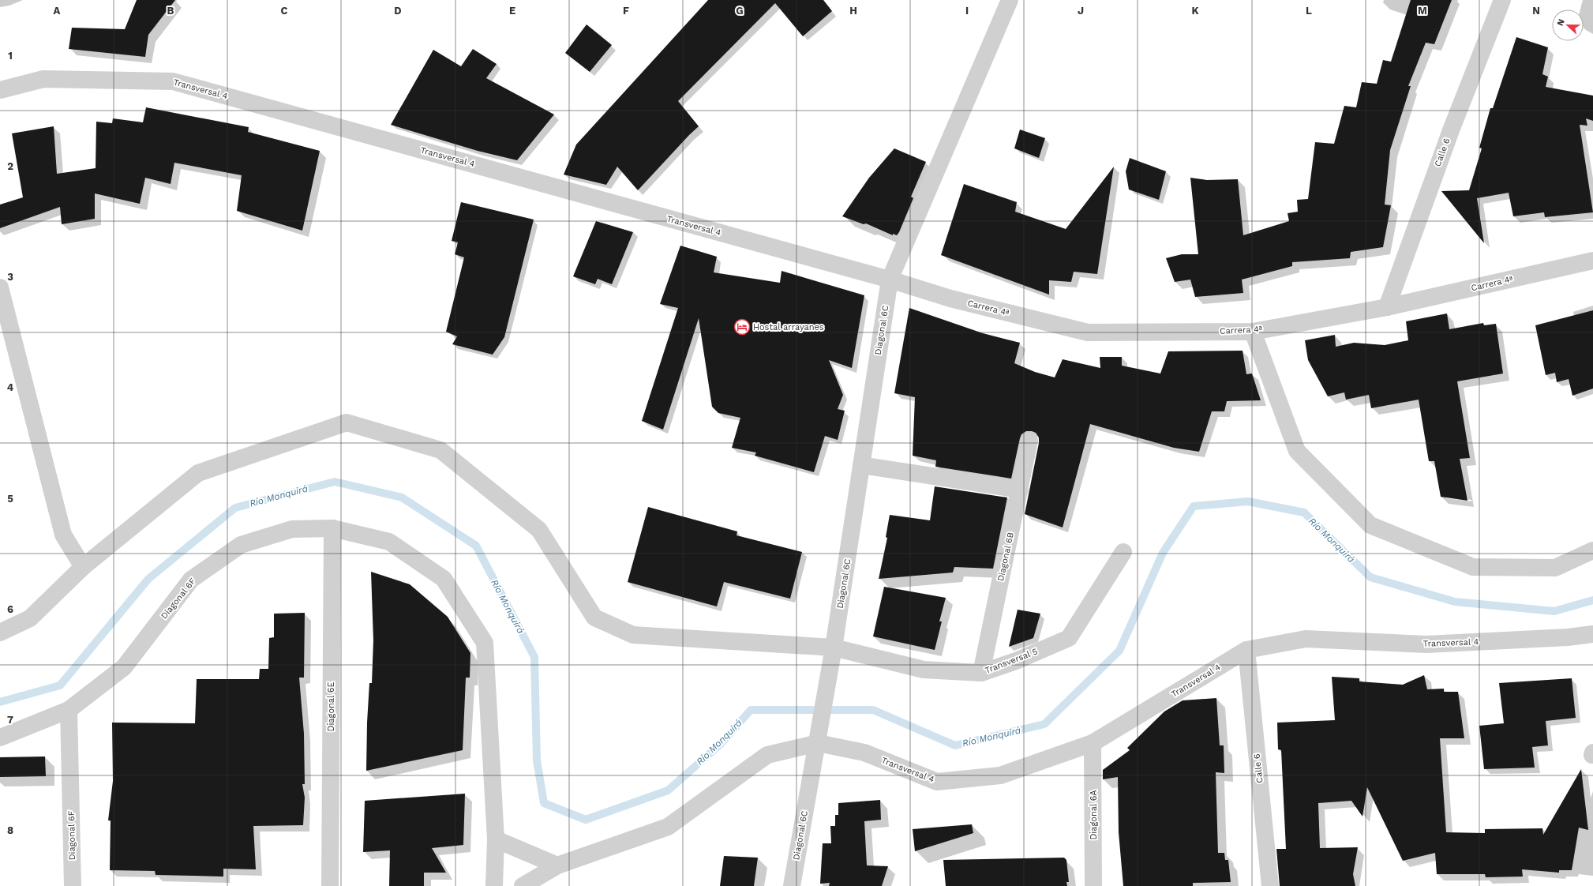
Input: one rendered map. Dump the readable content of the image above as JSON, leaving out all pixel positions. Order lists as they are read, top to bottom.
{
  "streets": {
    "street": [
      "Transversal 4",
      "Calle 6",
      "Carrera 4ª",
      "Diagonal 6C",
      "Diagonal 6B",
      "Diagonal 6F",
      "Transversal 5",
      "Diagonal 6E",
      "Diagonal 6A"
    ]
  },
  "crossings": [
    ["Transversal 4", "Calle 6"],
    ["Transversal 4", "Carrera 4ª"],
    ["Transversal 4", "Diagonal 6C"],
    ["Transversal 4", "Diagonal 6A"],
    ["Calle 6", "Carrera 4ª"],
    ["Carrera 4ª", "Diagonal 6C"],
    ["Diagonal 6C", "Transversal 5"],
    ["Diagonal 6B", "Transversal 5"],
    ["Diagonal 6F", "Diagonal 6E"]
  ],
  "water": ["Río Monquirá"],
  "places": {
    "hotel": ["Hostal arrayanes"]
  },
  "north": "left",
  "grid": {
    "columns": [
      "A",
      "B",
      "C",
      "D",
      "E",
      "F",
      "G",
      "H",
      "I",
      "J",
      "K",
      "L",
      "M",
      "N"
    ],
    "rows": [
      "1",
      "2",
      "3",
      "4",
      "5",
      "6",
      "7",
      "8"
    ]
  }
}
